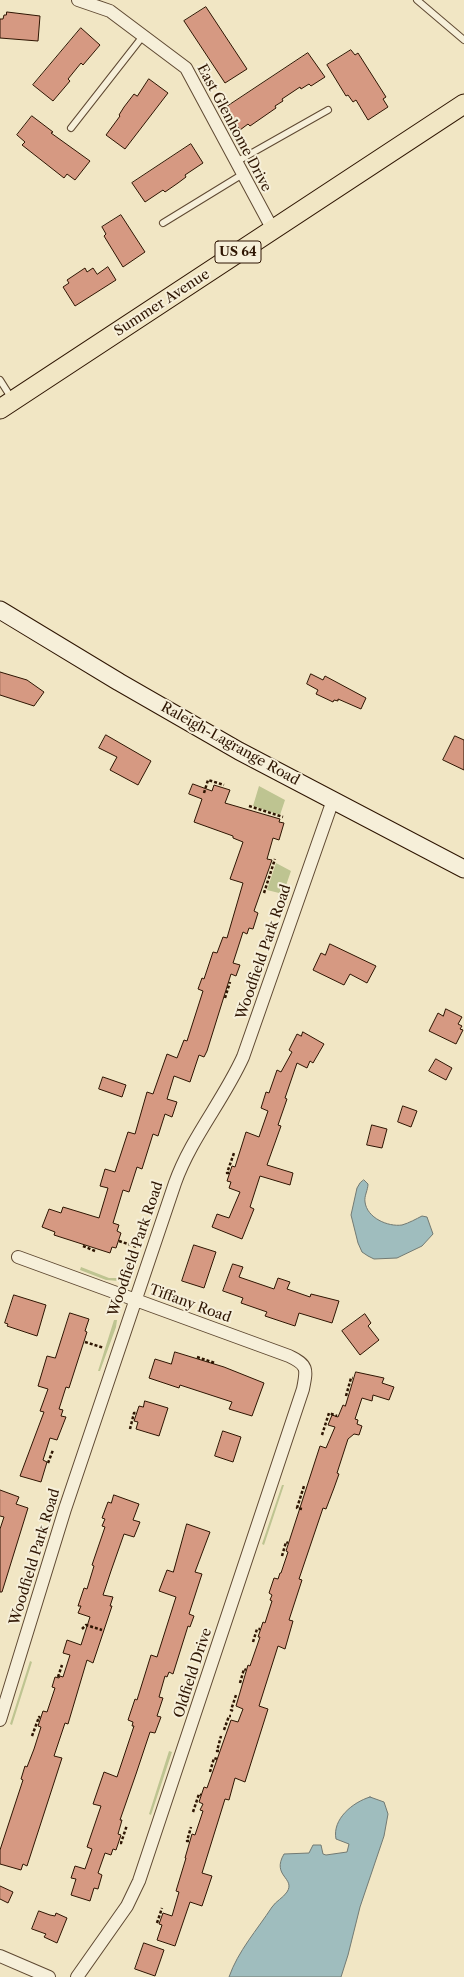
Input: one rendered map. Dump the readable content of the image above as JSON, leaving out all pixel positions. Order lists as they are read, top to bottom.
{
  "streets": {
    "main road": ["US 64", "Summer Avenue", "Raleigh-Lagrange Road"],
    "street": [
      "East Glenhome Drive",
      "Woodfield Park Road",
      "Tiffany Road",
      "Oldfield Drive"
    ]
  },
  "crossings": [
    ["East Glenhome Drive", "Summer Avenue"],
    ["Raleigh-Lagrange Road", "Woodfield Park Road"],
    ["Woodfield Park Road", "Tiffany Road"],
    ["Tiffany Road", "Oldfield Drive"]
  ]
}
